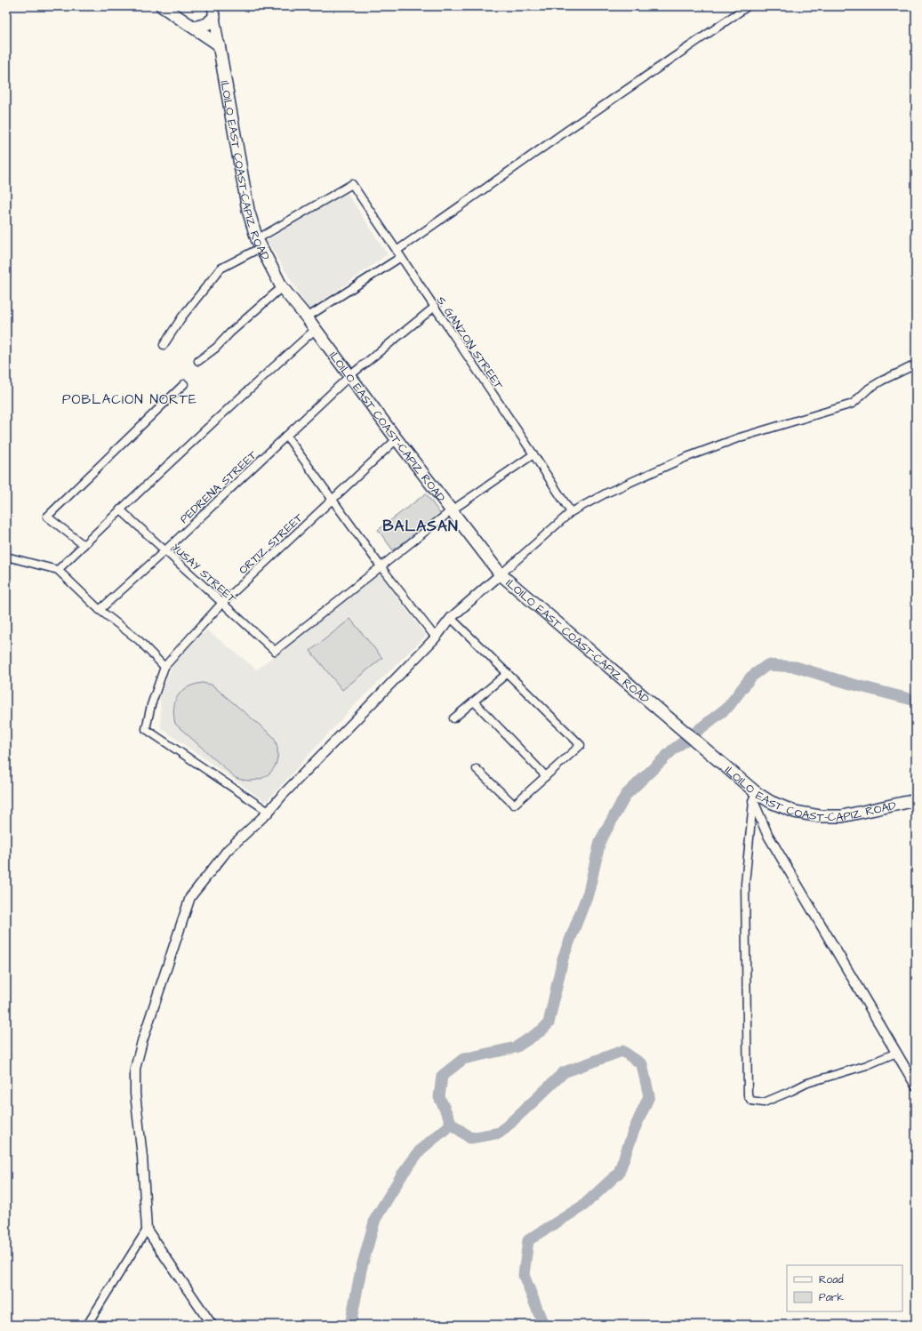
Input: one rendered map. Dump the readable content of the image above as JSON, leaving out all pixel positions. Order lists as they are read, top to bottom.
{
  "streets": {
    "main road": ["ILOILO EAST COAST-CAPIZ ROAD"],
    "street": [
      "S. GANZON STREET",
      "PEDRENA STREET",
      "ORTIZ STREET",
      "YUSAY STREET"
    ]
  },
  "crossings": [
    ["ILOILO EAST COAST-CAPIZ ROAD", "S. GANZON STREET"],
    ["ILOILO EAST COAST-CAPIZ ROAD", "PEDRENA STREET"],
    ["ILOILO EAST COAST-CAPIZ ROAD", "ORTIZ STREET"],
    ["S. GANZON STREET", "PEDRENA STREET"],
    ["PEDRENA STREET", "YUSAY STREET"],
    ["ORTIZ STREET", "YUSAY STREET"]
  ],
  "districts": ["POBLACION NORTE", "BALASAN"],
  "legend": ["Road", "Park"]
}
